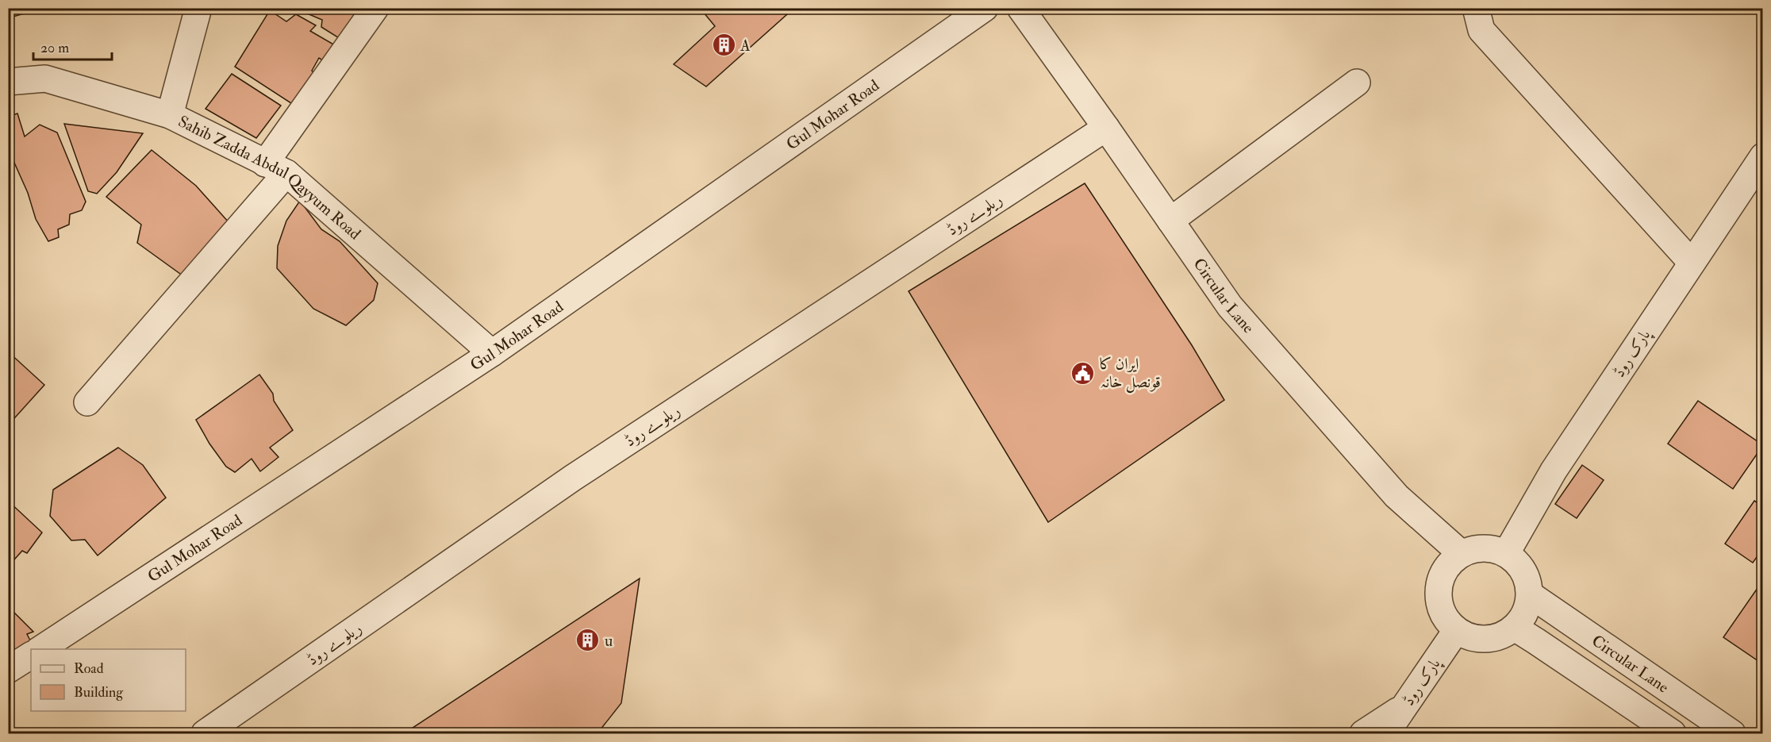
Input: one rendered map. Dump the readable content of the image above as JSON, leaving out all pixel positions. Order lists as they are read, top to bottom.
{
  "streets": {
    "street": [
      "Gul Mohar Road",
      "Sahib Zadda Abdul Qayyum Road",
      "ریلوے روڈ",
      "Circular Lane",
      "پارک روڈ"
    ]
  },
  "crossings": [
    ["Gul Mohar Road", "Sahib Zadda Abdul Qayyum Road"],
    ["ریلوے روڈ", "Circular Lane"],
    ["Circular Lane", "پارک روڈ"]
  ],
  "places": {
    "building": ["A", "u"],
    "public building": ["ایران کا قونصل خانہ"]
  },
  "legend": ["Road", "Building"],
  "scale_bar": "20 m"
}
